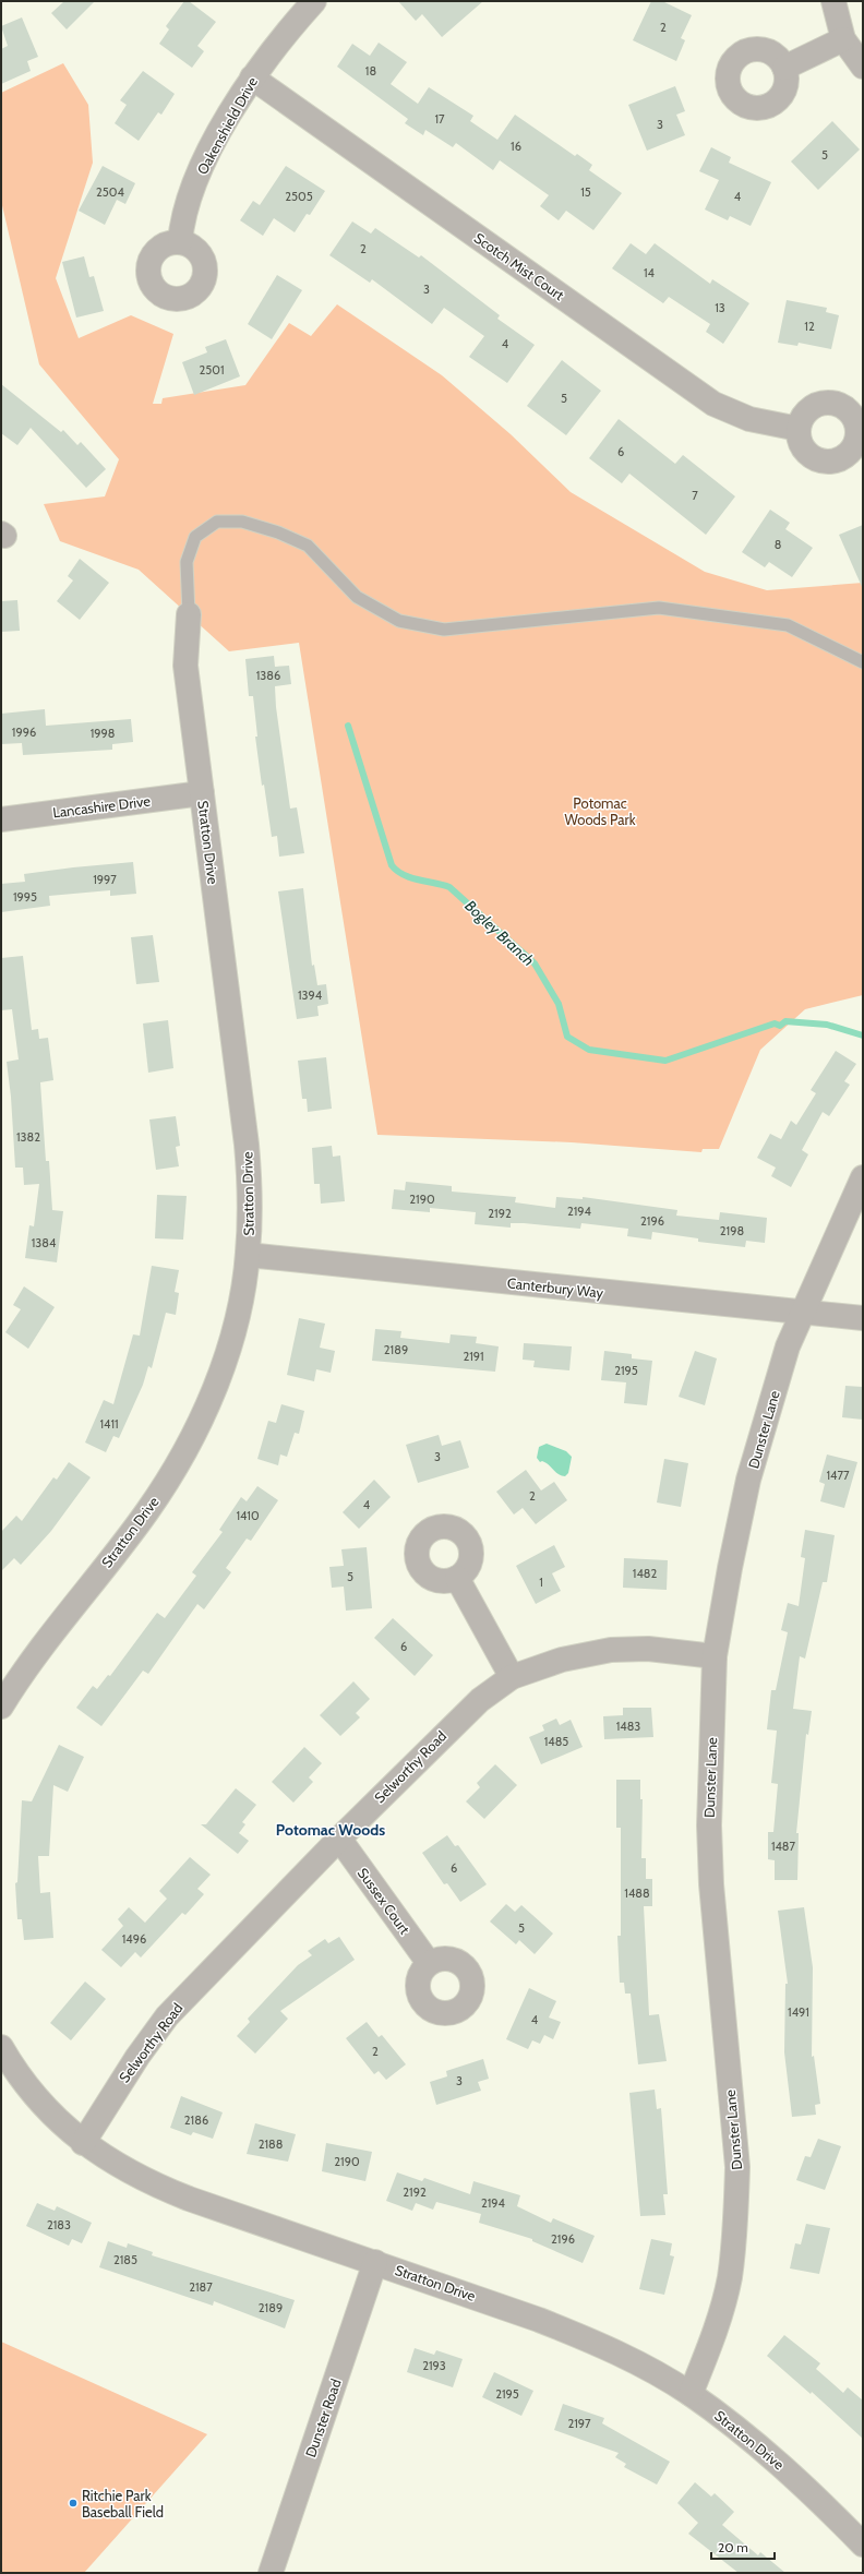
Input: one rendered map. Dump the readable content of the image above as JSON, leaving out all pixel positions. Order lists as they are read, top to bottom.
{
  "streets": {
    "street": [
      "Oakenshield Drive",
      "Scotch Mist Court",
      "Lancashire Drive",
      "Stratton Drive",
      "Canterbury Way",
      "Dunster Lane",
      "Selworthy Road",
      "Sussex Court",
      "Dunster Road"
    ]
  },
  "crossings": [
    ["Oakenshield Drive", "Scotch Mist Court"],
    ["Lancashire Drive", "Stratton Drive"],
    ["Stratton Drive", "Canterbury Way"],
    ["Stratton Drive", "Dunster Lane"],
    ["Stratton Drive", "Selworthy Road"],
    ["Stratton Drive", "Dunster Road"],
    ["Canterbury Way", "Dunster Lane"],
    ["Dunster Lane", "Selworthy Road"],
    ["Selworthy Road", "Sussex Court"]
  ],
  "districts": ["Potomac Woods"],
  "water": ["Bogley Branch"],
  "parks": ["Potomac Woods Park"],
  "places": ["Ritchie Park Baseball Field"],
  "house_numbers": [
    "2",
    "18",
    "17",
    "3",
    "16",
    "5",
    "2504",
    "15",
    "2505",
    "4",
    "2",
    "14",
    "3",
    "13",
    "12",
    "4",
    "2501",
    "5",
    "6",
    "7",
    "8",
    "1386",
    "1996",
    "1998",
    "1997",
    "1995",
    "1394",
    "1382",
    "2190",
    "2194",
    "2192",
    "2196",
    "2198",
    "1384",
    "2189",
    "2191",
    "2195",
    "1411",
    "3",
    "1477",
    "2",
    "4",
    "1410",
    "1482",
    "5",
    "1",
    "6",
    "1483",
    "1485",
    "1487",
    "6",
    "1488",
    "5",
    "1496",
    "1491",
    "4",
    "2",
    "3",
    "2186",
    "2188",
    "2190",
    "2192",
    "2194",
    "2183",
    "2196",
    "2185",
    "2187",
    "2189",
    "2193",
    "2195",
    "2197"
  ],
  "scale_bar": "20 m"
}
